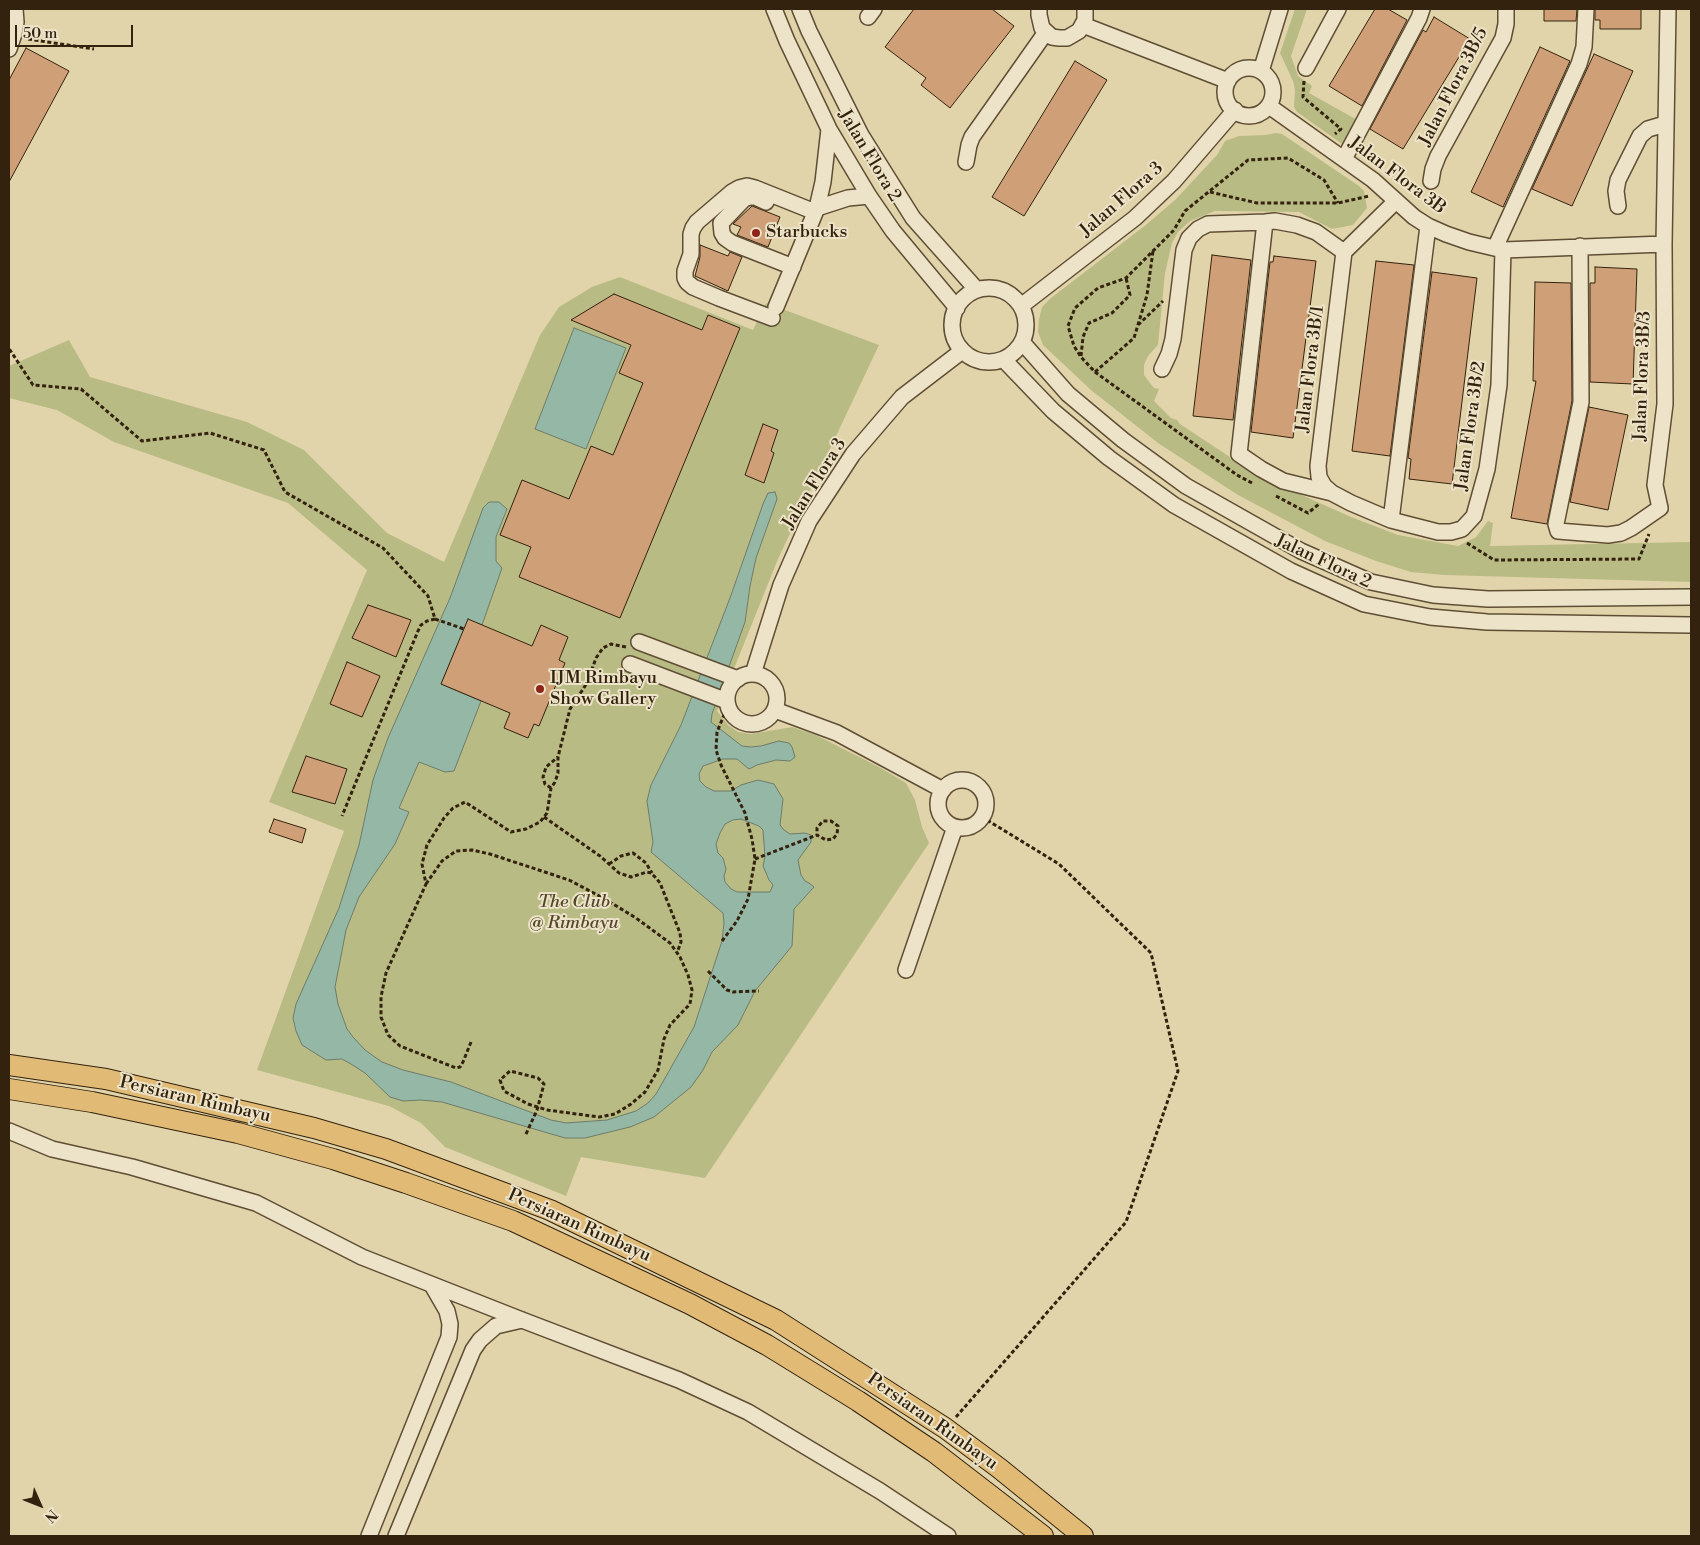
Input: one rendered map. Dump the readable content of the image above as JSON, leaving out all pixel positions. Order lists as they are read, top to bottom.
{
  "streets": {
    "main road": ["Persiaran Rimbayu"],
    "street": [
      "Jalan Flora 3B/5",
      "Jalan Flora 2",
      "Jalan Flora 3B",
      "Jalan Flora 3",
      "Jalan Flora 3B/1",
      "Jalan Flora 3B/3",
      "Jalan Flora 3B/2"
    ]
  },
  "crossings": [
    ["Jalan Flora 2", "Jalan Flora 3"],
    ["Jalan Flora 3B", "Jalan Flora 3"],
    ["Jalan Flora 3B", "Jalan Flora 3B/3"],
    ["Jalan Flora 3B", "Jalan Flora 3B/2"]
  ],
  "parks": ["The Club @ Rimbayu"],
  "places": ["Starbucks", "IJM Rimbayu Show Gallery"],
  "scale_bar": "50 m",
  "north": "bottom right"
}
